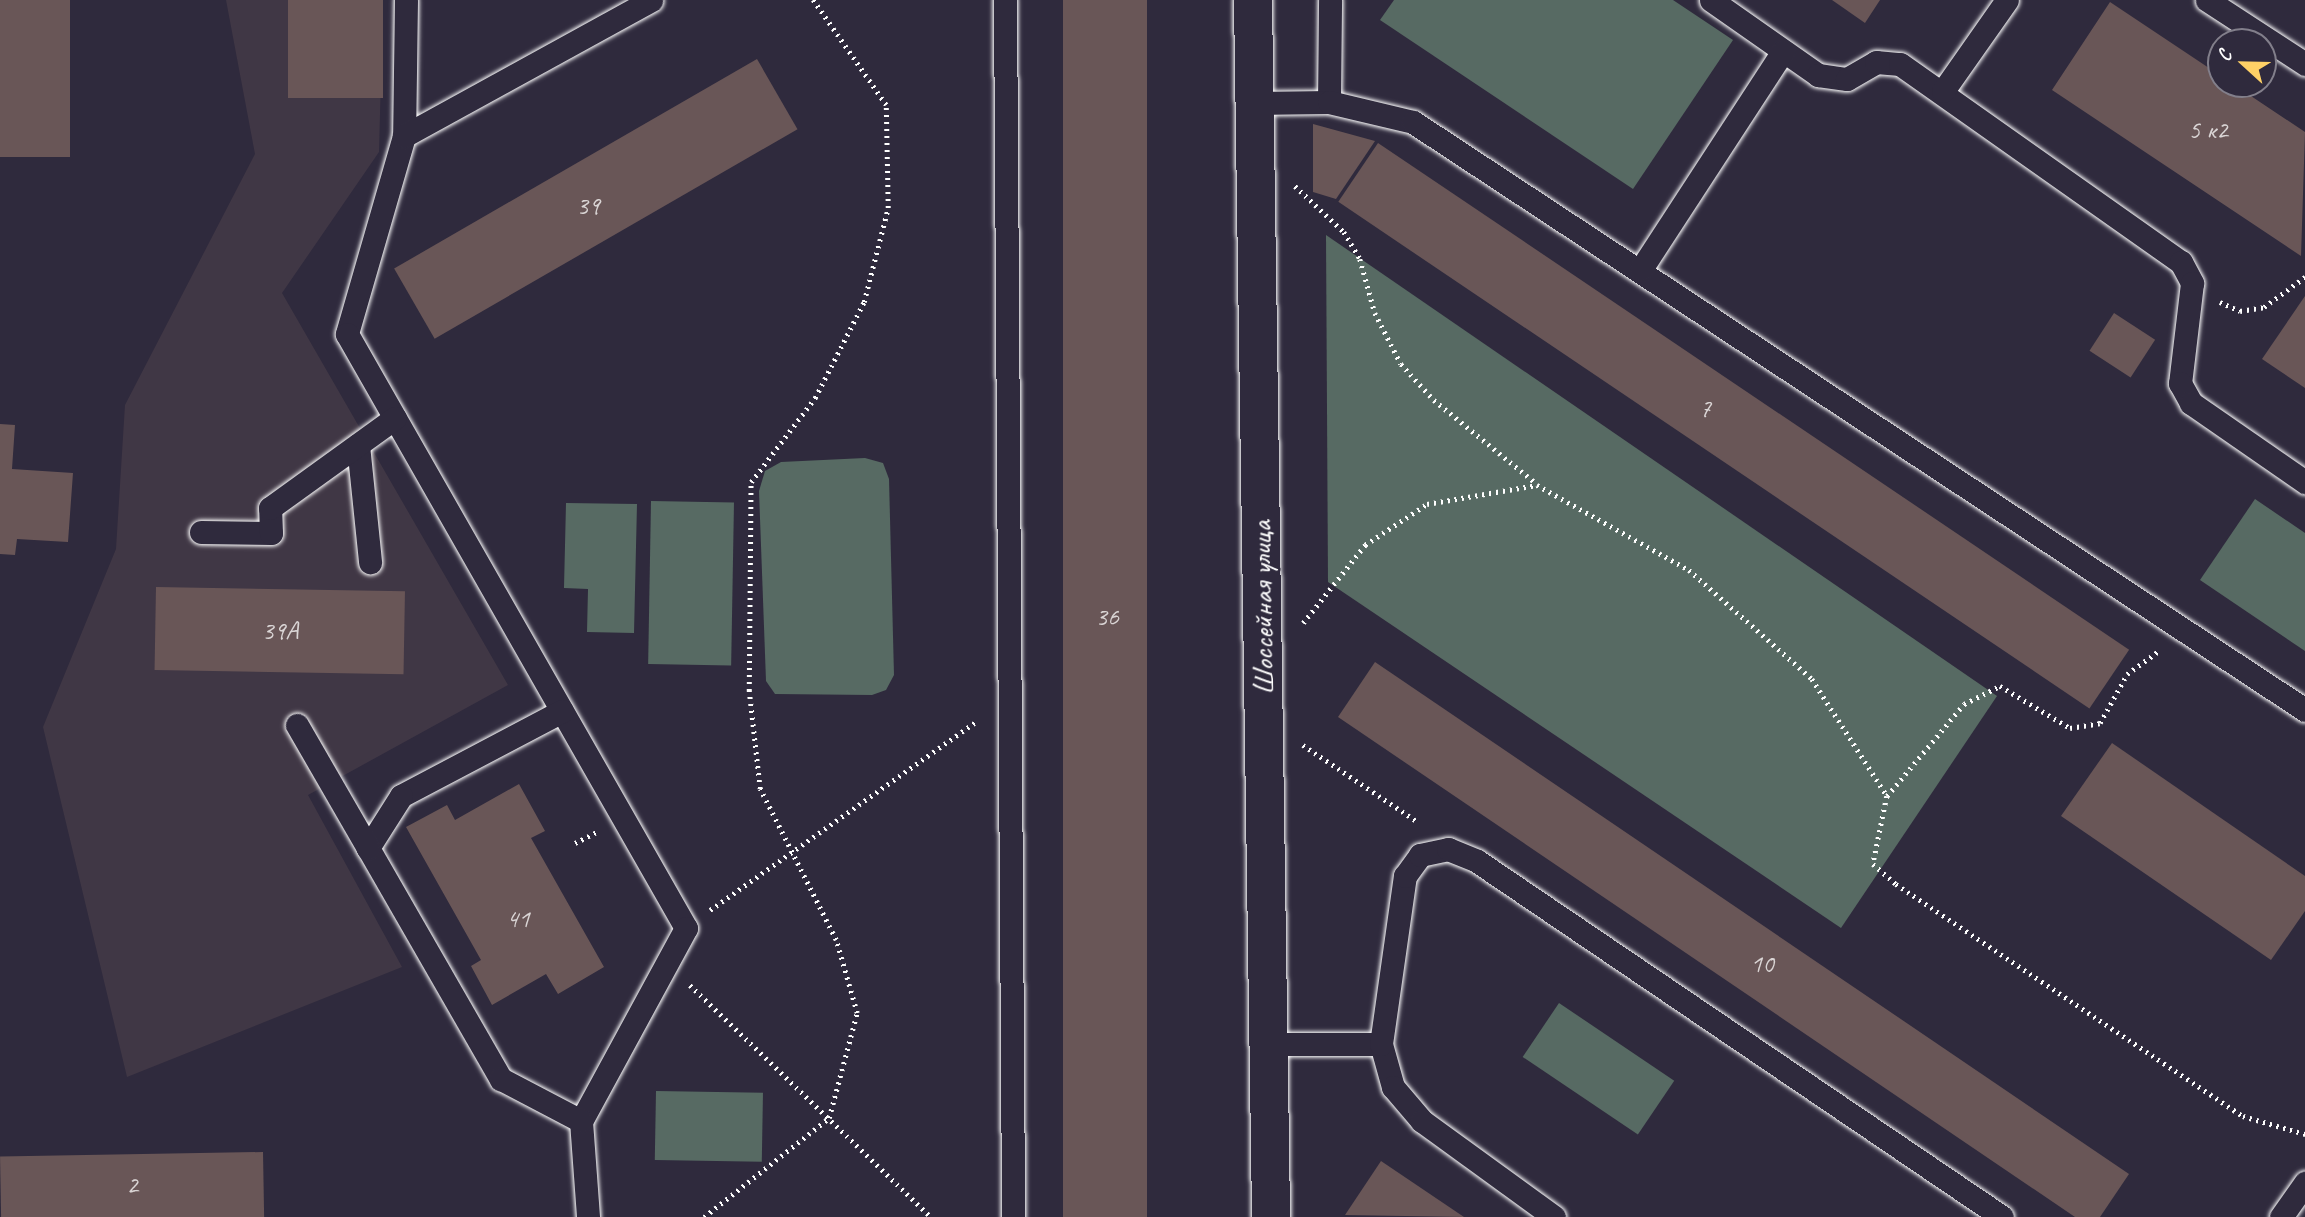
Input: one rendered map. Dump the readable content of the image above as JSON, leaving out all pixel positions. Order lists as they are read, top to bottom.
{
  "streets": {
    "street": ["Шоссейная улица"]
  },
  "house_numbers": [
    "5 к2",
    "39",
    "7",
    "36",
    "39А",
    "41",
    "10",
    "2"
  ],
  "north": "left"
}
